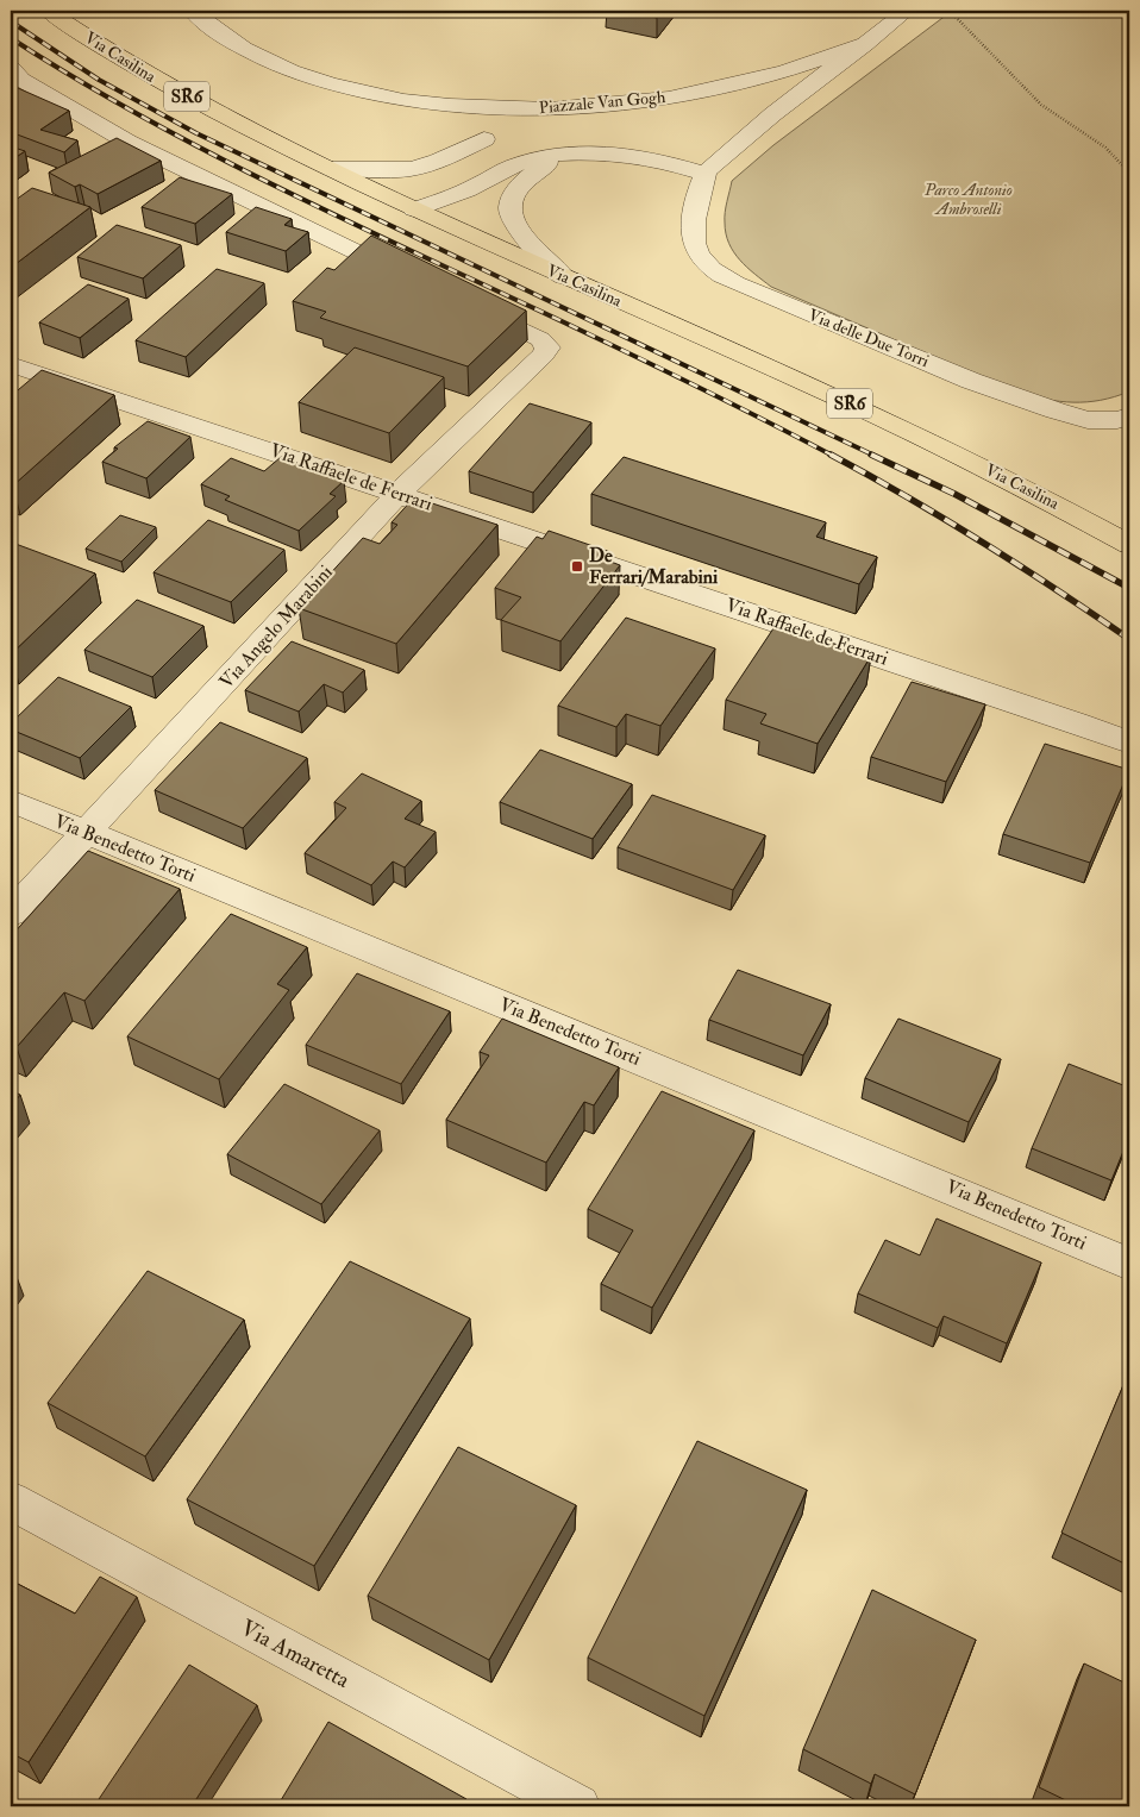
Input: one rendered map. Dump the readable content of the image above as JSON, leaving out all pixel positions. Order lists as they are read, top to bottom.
{
  "streets": {
    "main road": ["Via Casilina", "SR6"],
    "street": [
      "Piazzale Van Gogh",
      "Via delle Due Torri",
      "Via Raffaele de Ferrari",
      "Via Angelo Marabini",
      "Via Benedetto Torti",
      "Via Amaretta"
    ]
  },
  "crossings": [
    ["Via Raffaele de Ferrari", "Via Angelo Marabini"],
    ["Via Angelo Marabini", "Via Benedetto Torti"]
  ],
  "parks": ["Parco Antonio Ambroselli"],
  "places": {
    "transit": ["De Ferrari/Marabini"]
  }
}
